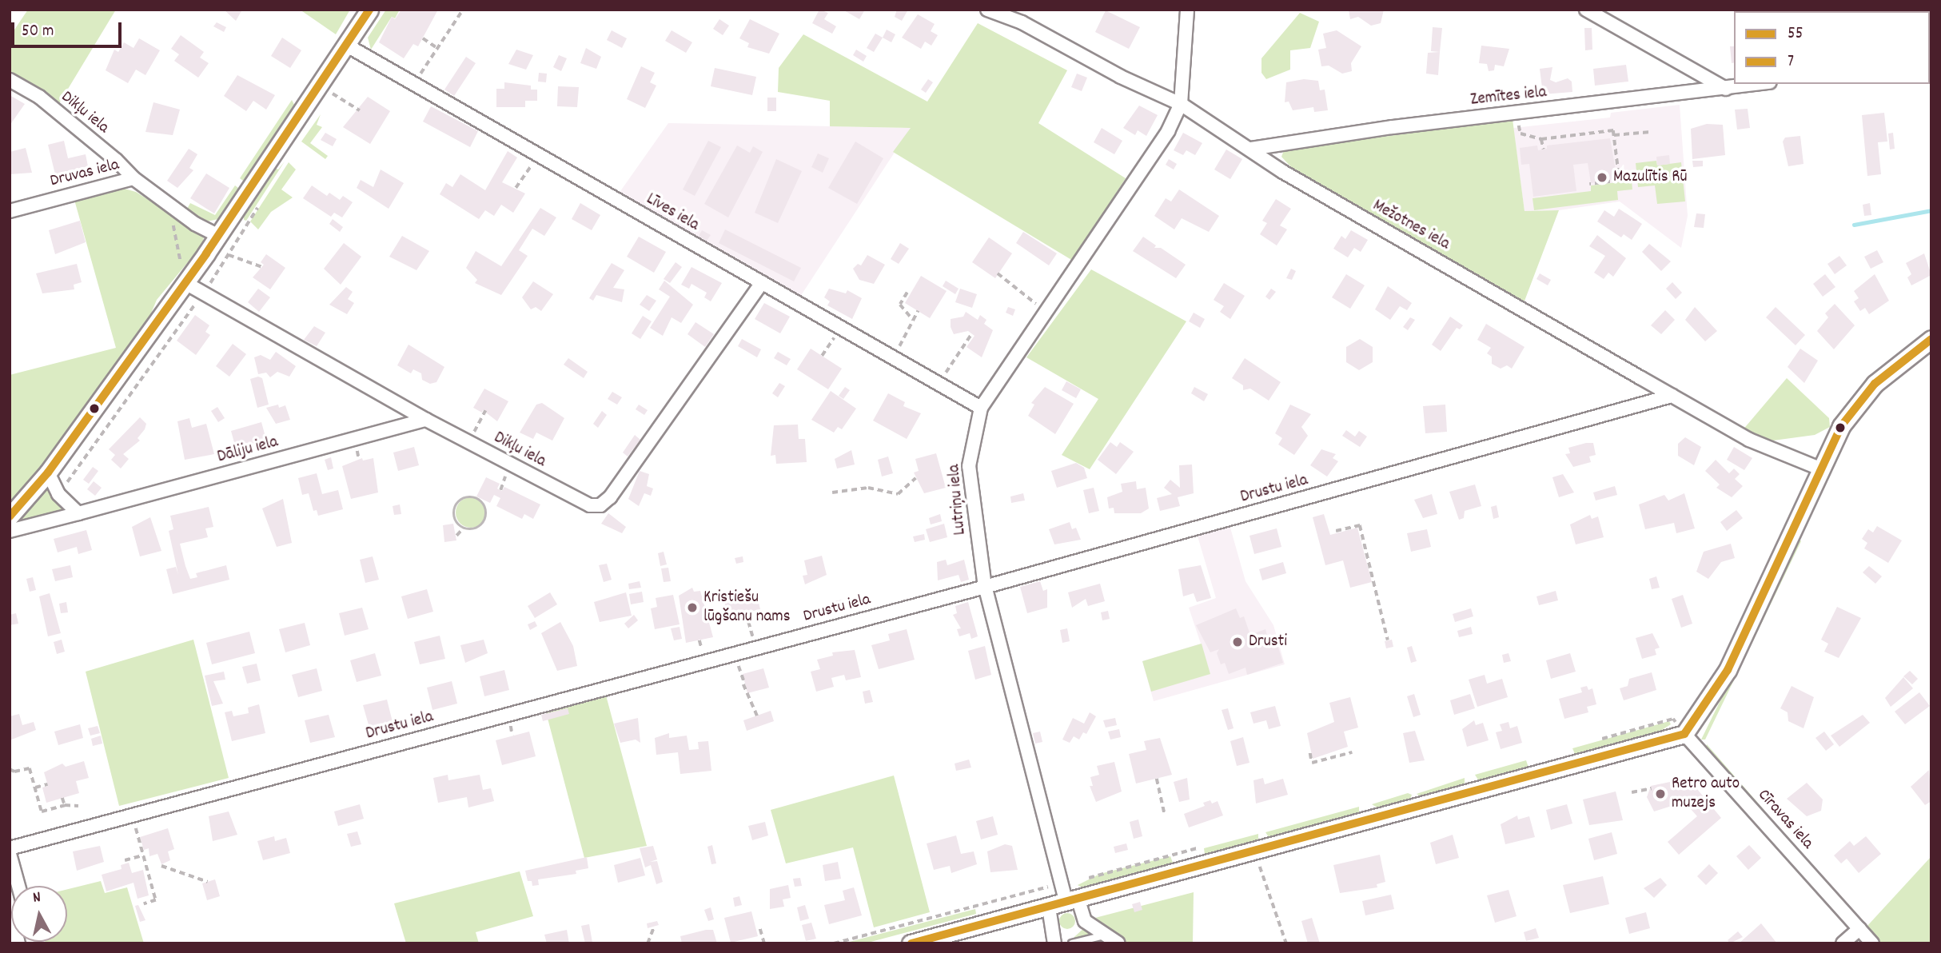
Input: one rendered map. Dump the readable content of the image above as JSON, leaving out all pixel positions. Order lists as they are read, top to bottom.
{
  "streets": {
    "street": [
      "Zemītes iela",
      "Dikļu iela",
      "Druvas iela",
      "Līves iela",
      "Mežotnes iela",
      "Dāliju iela",
      "Drustu iela",
      "Lutriņu iela",
      "Cīravas iela"
    ]
  },
  "crossings": [
    ["Zemītes iela", "Mežotnes iela"],
    ["Dikļu iela", "Druvas iela"],
    ["Dikļu iela", "Līves iela"],
    ["Dikļu iela", "Dāliju iela"],
    ["Līves iela", "Lutriņu iela"],
    ["Mežotnes iela", "Drustu iela"],
    ["Mežotnes iela", "Lutriņu iela"],
    ["Drustu iela", "Lutriņu iela"]
  ],
  "places": [
    "Mazulītis Rū",
    "Kristiešu lūgšanu nams",
    "Drusti",
    "Retro auto muzejs"
  ],
  "lines": ["transit line 7", "transit line 55"],
  "legend": ["55", "7"],
  "scale_bar": "50 m",
  "north": "top"
}
